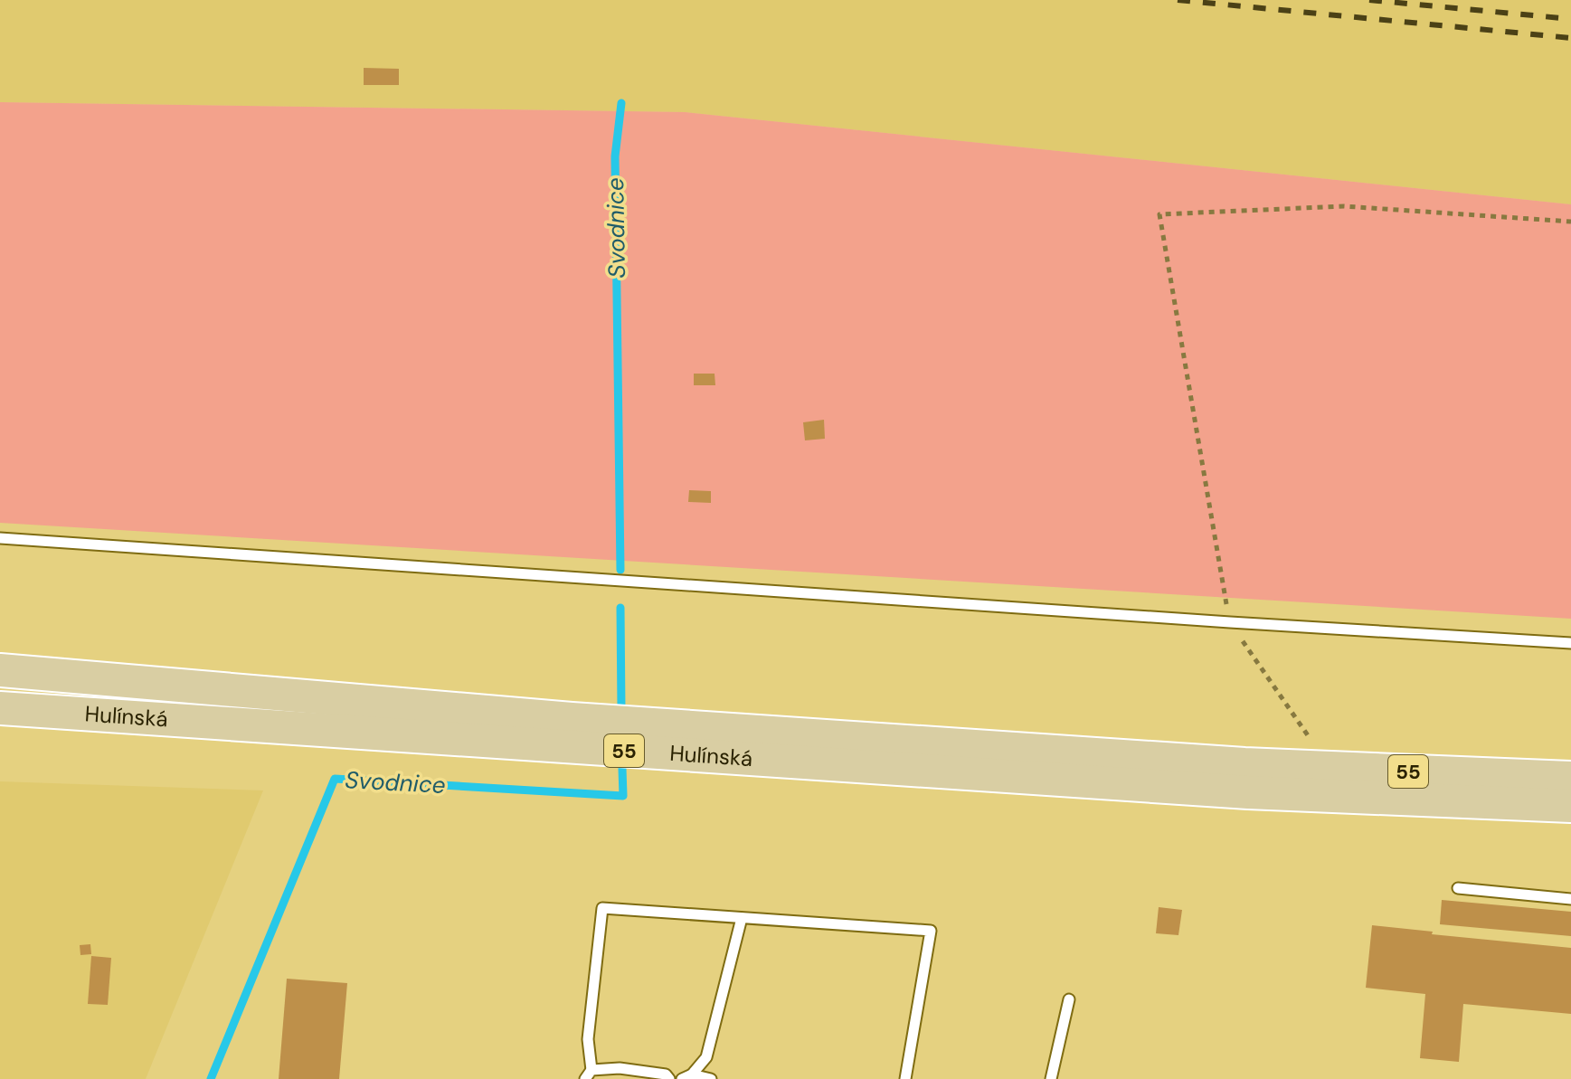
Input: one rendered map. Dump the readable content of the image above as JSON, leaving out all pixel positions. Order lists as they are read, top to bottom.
{
  "streets": {
    "main road": ["Hulínská", "55"]
  },
  "crossings": [
    ["Hulínská", "55"]
  ],
  "water": ["Svodnice"]
}
